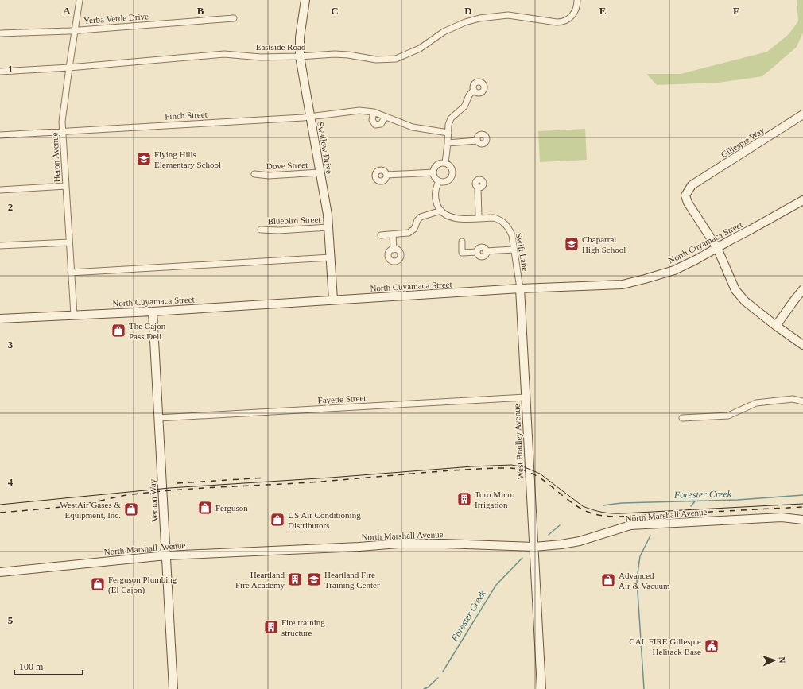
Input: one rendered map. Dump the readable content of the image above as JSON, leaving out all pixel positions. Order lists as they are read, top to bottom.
{
  "streets": {
    "main road": [
      "Gillespie Way",
      "Swallow Drive",
      "North Cuyamaca Street",
      "West Bradley Avenue",
      "Vernon Way",
      "North Marshall Avenue"
    ],
    "street": [
      "Yerba Verde Drive",
      "Eastside Road",
      "Finch Street",
      "Heron Avenue",
      "Dove Street",
      "Bluebird Street",
      "Swift Lane",
      "Fayette Street"
    ]
  },
  "crossings": [
    ["Yerba Verde Drive", "Heron Avenue"],
    ["Eastside Road", "Swallow Drive"],
    ["Eastside Road", "Heron Avenue"],
    ["Finch Street", "Swallow Drive"],
    ["Finch Street", "Heron Avenue"],
    ["Gillespie Way", "North Cuyamaca Street"],
    ["Swallow Drive", "Dove Street"],
    ["Swallow Drive", "Bluebird Street"],
    ["Swallow Drive", "North Cuyamaca Street"],
    ["Heron Avenue", "North Cuyamaca Street"],
    ["North Cuyamaca Street", "Swift Lane"],
    ["North Cuyamaca Street", "West Bradley Avenue"],
    ["North Cuyamaca Street", "Vernon Way"],
    ["Swift Lane", "West Bradley Avenue"],
    ["Fayette Street", "West Bradley Avenue"],
    ["Fayette Street", "Vernon Way"],
    ["West Bradley Avenue", "North Marshall Avenue"],
    ["Vernon Way", "North Marshall Avenue"]
  ],
  "water": ["Forester Creek"],
  "places": {
    "school or university": ["Flying Hills Elementary School", "Chaparral High School", "Heartland Fire Training Center"],
    "shop": [
      "The Cajon Pass Deli",
      "Ferguson",
      "WestAir Gases & Equipment, Inc.",
      "US Air Conditioning Distributors",
      "Advanced Air & Vacuum",
      "Ferguson Plumbing (El Cajon)"
    ],
    "building": ["Toro Micro Irrigation", "Heartland Fire Academy", "Fire training structure"],
    "public building": ["CAL FIRE Gillespie Helitack Base"]
  },
  "scale_bar": "100 m",
  "north": "right",
  "grid": {
    "columns": [
      "A",
      "B",
      "C",
      "D",
      "E",
      "F"
    ],
    "rows": [
      "1",
      "2",
      "3",
      "4",
      "5"
    ]
  }
}
